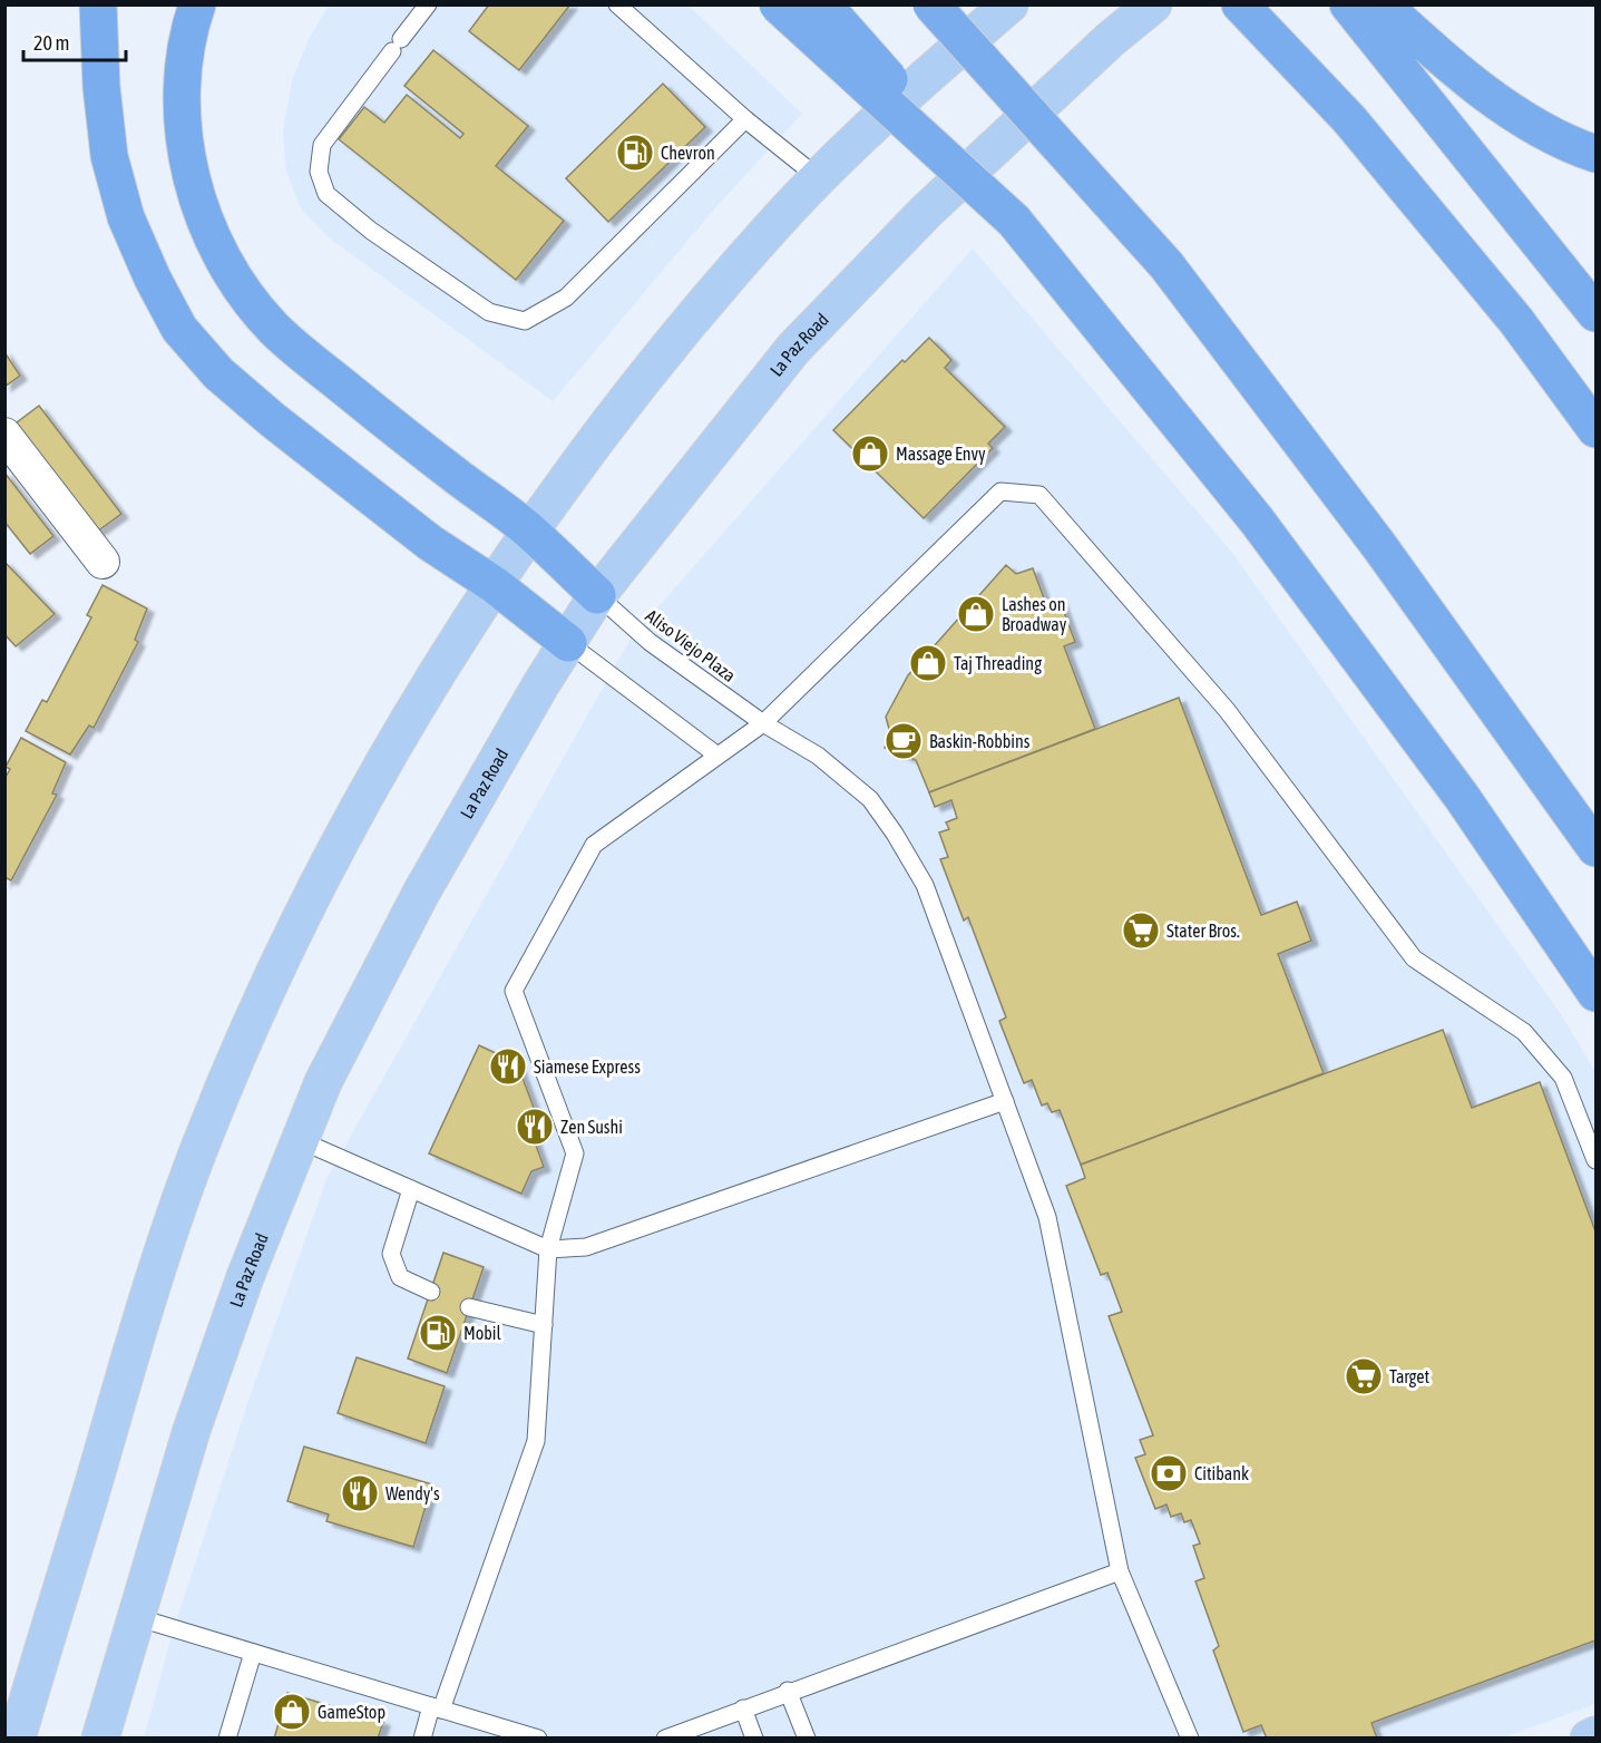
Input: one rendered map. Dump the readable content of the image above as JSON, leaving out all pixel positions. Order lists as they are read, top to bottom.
{
  "streets": {
    "main road": ["La Paz Road"],
    "lane": ["Aliso Viejo Plaza"]
  },
  "crossings": [
    ["La Paz Road", "Aliso Viejo Plaza"]
  ],
  "places": {
    "fuel station": ["Chevron", "Mobil"],
    "shop": [
      "Massage Envy",
      "Lashes on Broadway",
      "Taj Threading",
      "GameStop"
    ],
    "cafe": ["Baskin-Robbins"],
    "supermarket": ["Stater Bros.", "Target"],
    "restaurant": ["Siamese Express", "Zen Sushi", "Wendy's"],
    "bank": ["Citibank"]
  },
  "scale_bar": "20 m"
}
